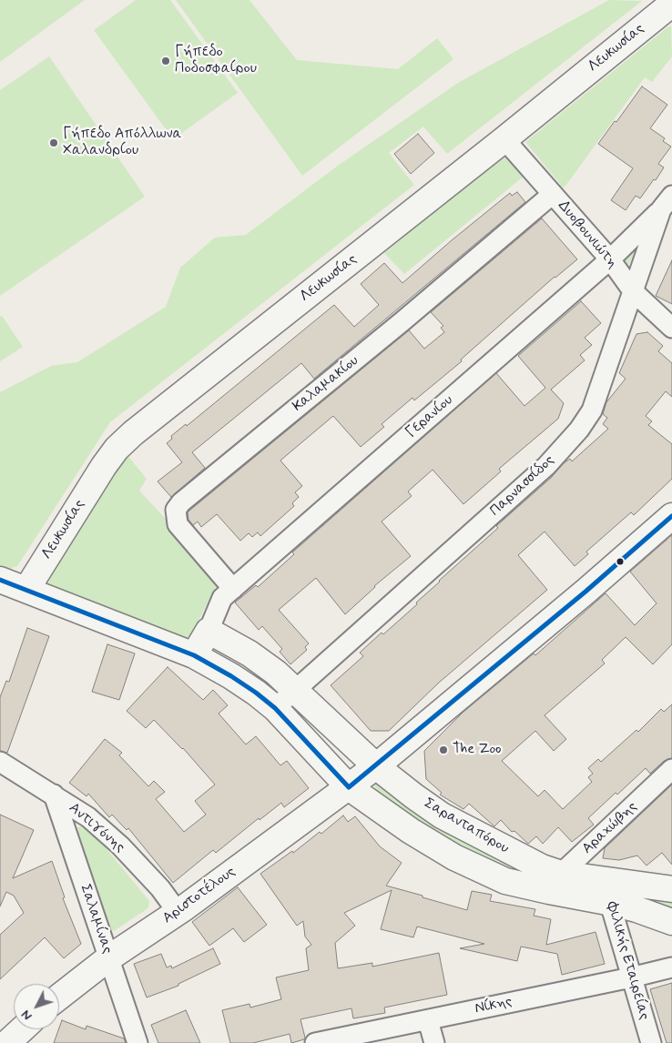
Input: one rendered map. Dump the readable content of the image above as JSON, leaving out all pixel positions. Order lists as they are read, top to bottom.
{
  "streets": {
    "street": [
      "Λευκωσίας",
      "Δυοβουνιώτη",
      "Καλαμακίου",
      "Γερανίου",
      "Παρνασσίδος",
      "Σαρανταπόρου",
      "Αντιγόνης",
      "Αραχώβης",
      "Αριστοτέλους",
      "Σαλαμίνας",
      "Φιλικής Εταιρείας",
      "Νίκης"
    ]
  },
  "crossings": [
    ["Λευκωσίας", "Δυοβουνιώτη"],
    ["Λευκωσίας", "Σαρανταπόρου"],
    ["Δυοβουνιώτη", "Καλαμακίου"],
    ["Δυοβουνιώτη", "Γερανίου"],
    ["Δυοβουνιώτη", "Παρνασσίδος"],
    ["Καλαμακίου", "Γερανίου"],
    ["Γερανίου", "Παρνασσίδος"],
    ["Γερανίου", "Σαρανταπόρου"],
    ["Παρνασσίδος", "Σαρανταπόρου"],
    ["Σαρανταπόρου", "Αραχώβης"],
    ["Σαρανταπόρου", "Αριστοτέλους"],
    ["Σαρανταπόρου", "Φιλικής Εταιρείας"],
    ["Αντιγόνης", "Αριστοτέλους"],
    ["Αντιγόνης", "Σαλαμίνας"],
    ["Αριστοτέλους", "Σαλαμίνας"],
    ["Φιλικής Εταιρείας", "Νίκης"]
  ],
  "places": ["Γήπεδο Ποδοσφαίρου", "Γήπεδο Απόλλωνα Χαλανδρίου", "The Zoo"],
  "north": "bottom left"
}
